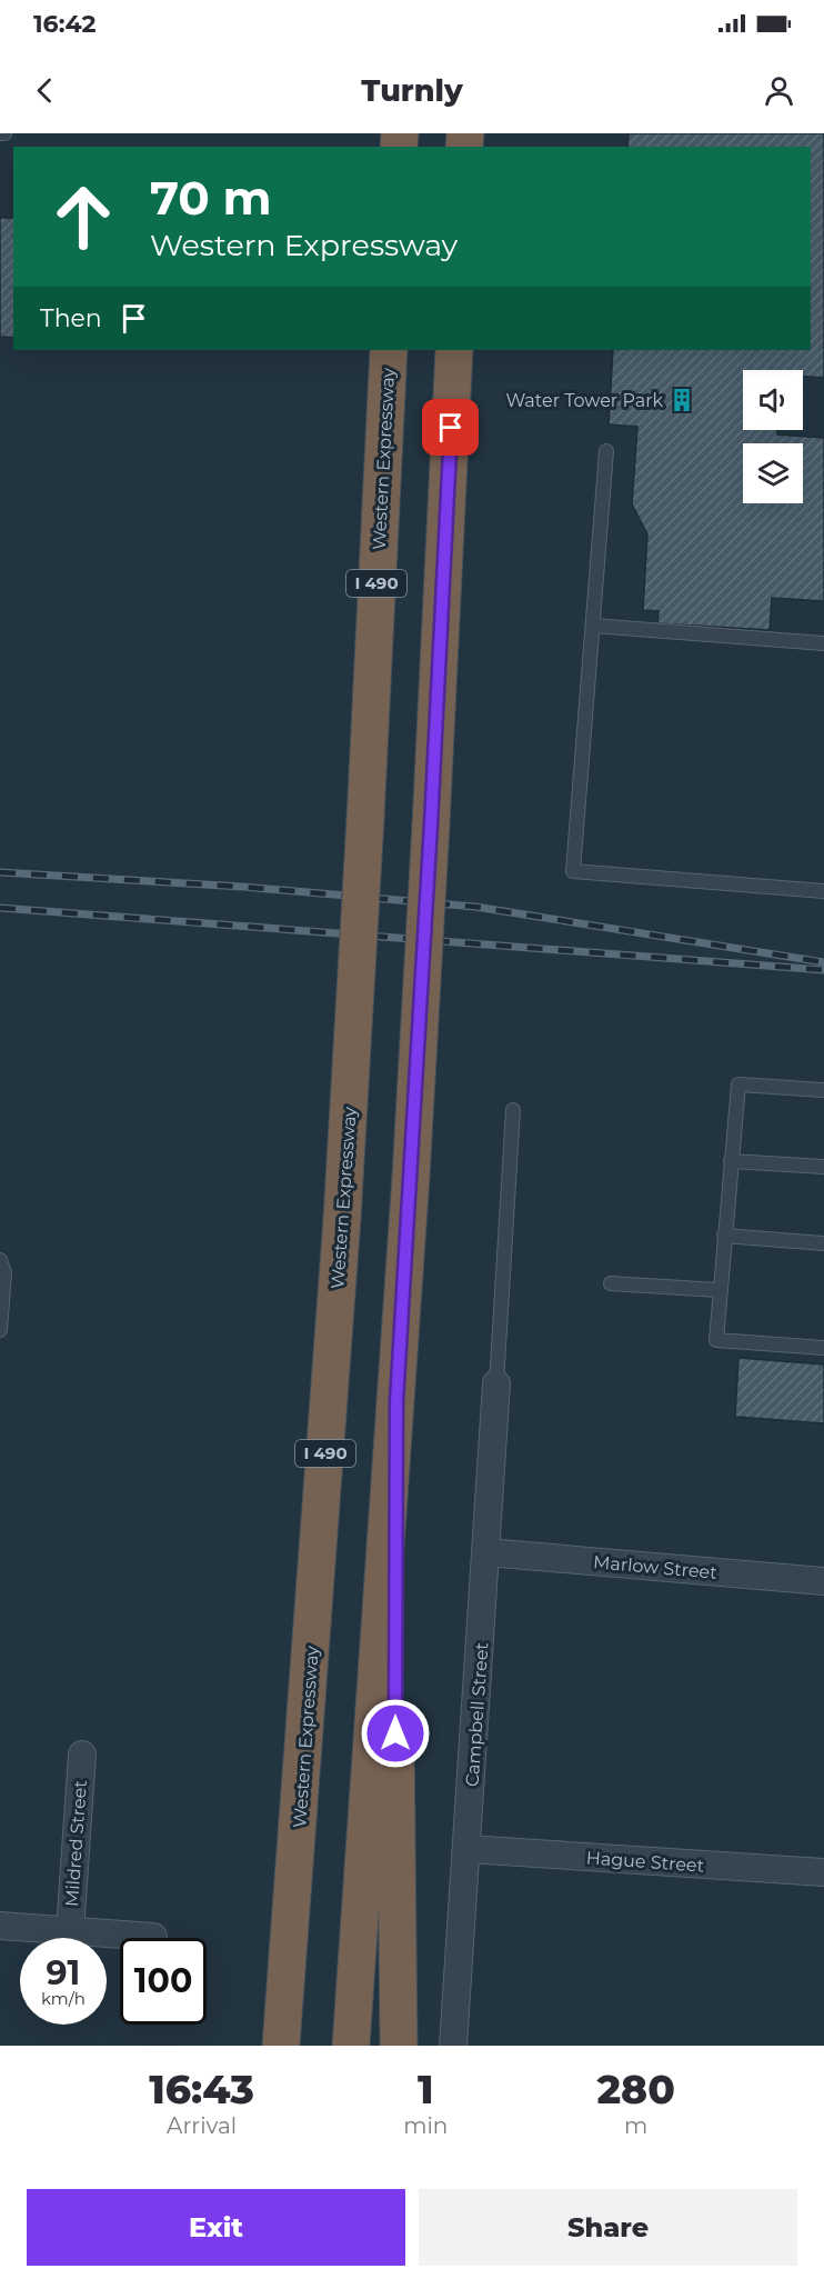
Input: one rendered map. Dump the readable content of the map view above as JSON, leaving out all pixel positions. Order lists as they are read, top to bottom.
{
  "streets": {
    "highway": ["Western Expressway", "I 490"],
    "street": [
      "Marlow Street",
      "Campbell Street",
      "Mildred Street",
      "Hague Street"
    ]
  },
  "crossings": [
    ["Marlow Street", "Campbell Street"],
    ["Campbell Street", "Hague Street"]
  ],
  "places": {
    "building": ["Water Tower Park"]
  },
  "page": {
    "status": "16:42",
    "header": "Turnly",
    "turn": ["70 m", "Western Expressway"],
    "then": "Then",
    "speed": "91 km/h",
    "limit": "100",
    "eta": [
      "16:43",
      "Arrival",
      "1",
      "min",
      "280",
      "m"
    ],
    "buttons": ["Exit", "Share"]
  }
}
